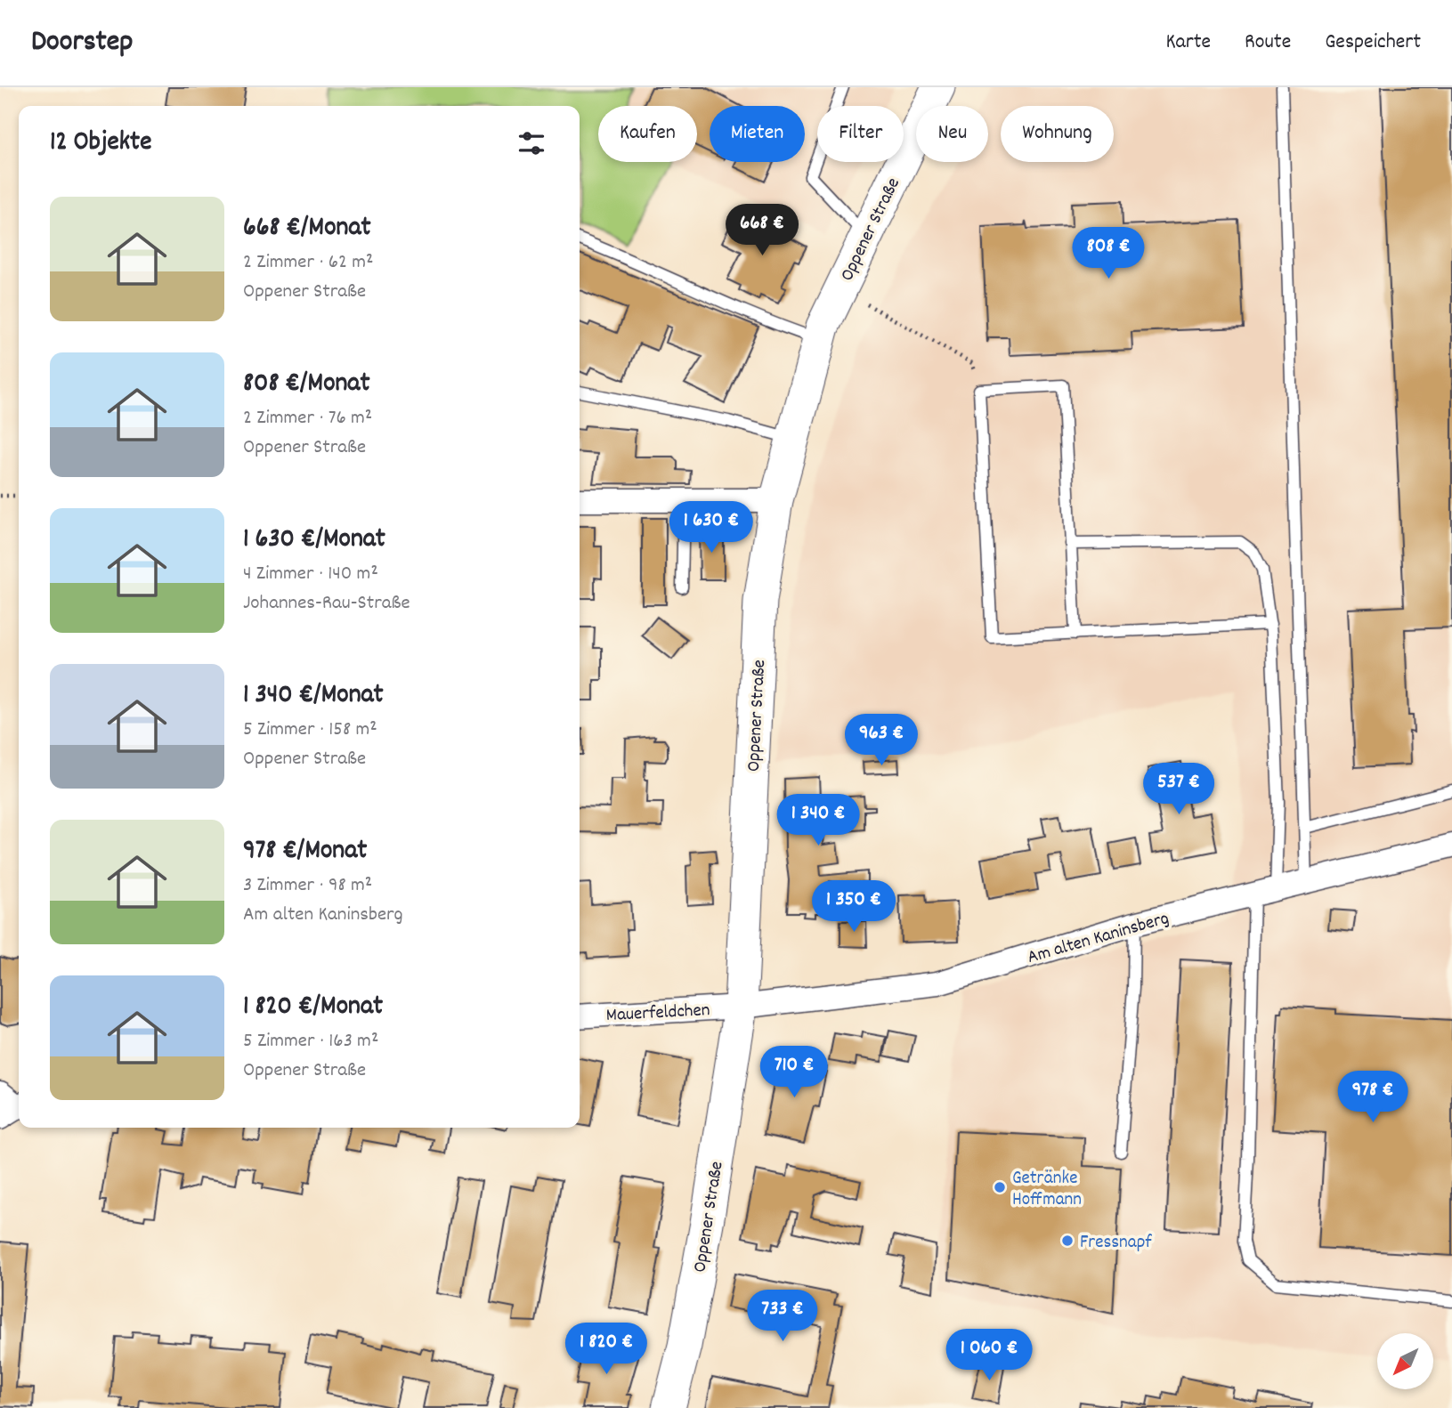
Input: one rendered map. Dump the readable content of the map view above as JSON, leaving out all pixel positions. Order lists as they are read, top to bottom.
{
  "streets": {
    "street": ["Oppener Straße", "Am alten Kaninsberg", "Mauerfeldchen"]
  },
  "crossings": [
    ["Oppener Straße", "Am alten Kaninsberg"],
    ["Oppener Straße", "Mauerfeldchen"],
    ["Am alten Kaninsberg", "Mauerfeldchen"]
  ],
  "places": ["Getränke Hoffmann", "Fressnapf"],
  "north": "bottom left",
  "page": {
    "header": "Doorstep",
    "nav": ["Karte", "Route", "Gespeichert"],
    "chip": [
      "Kaufen",
      "Mieten",
      "Filter",
      "Neu",
      "Wohnung"
    ],
    "heading": "12 Objekte",
    "list": [
      {
        "name": "668 €/Monat",
        "note": "2 Zimmer · 62 m² · Oppener Straße"
      },
      {
        "name": "808 €/Monat",
        "note": "2 Zimmer · 76 m² · Oppener Straße"
      },
      {
        "name": "1 630 €/Monat",
        "note": "4 Zimmer · 140 m² · Johannes-Rau-Straße"
      },
      {
        "name": "1 340 €/Monat",
        "note": "5 Zimmer · 158 m² · Oppener Straße"
      },
      {
        "name": "978 €/Monat",
        "note": "3 Zimmer · 98 m² · Am alten Kaninsberg"
      },
      {
        "name": "1 820 €/Monat",
        "note": "5 Zimmer · 163 m² · Oppener Straße"
      }
    ],
    "price": [
      "668 €",
      "808 €",
      "1 630 €",
      "963 €",
      "537 €",
      "1 340 €",
      "1 350 €",
      "710 €",
      "978 €",
      "733 €",
      "1 820 €",
      "1 060 €"
    ]
  }
}
